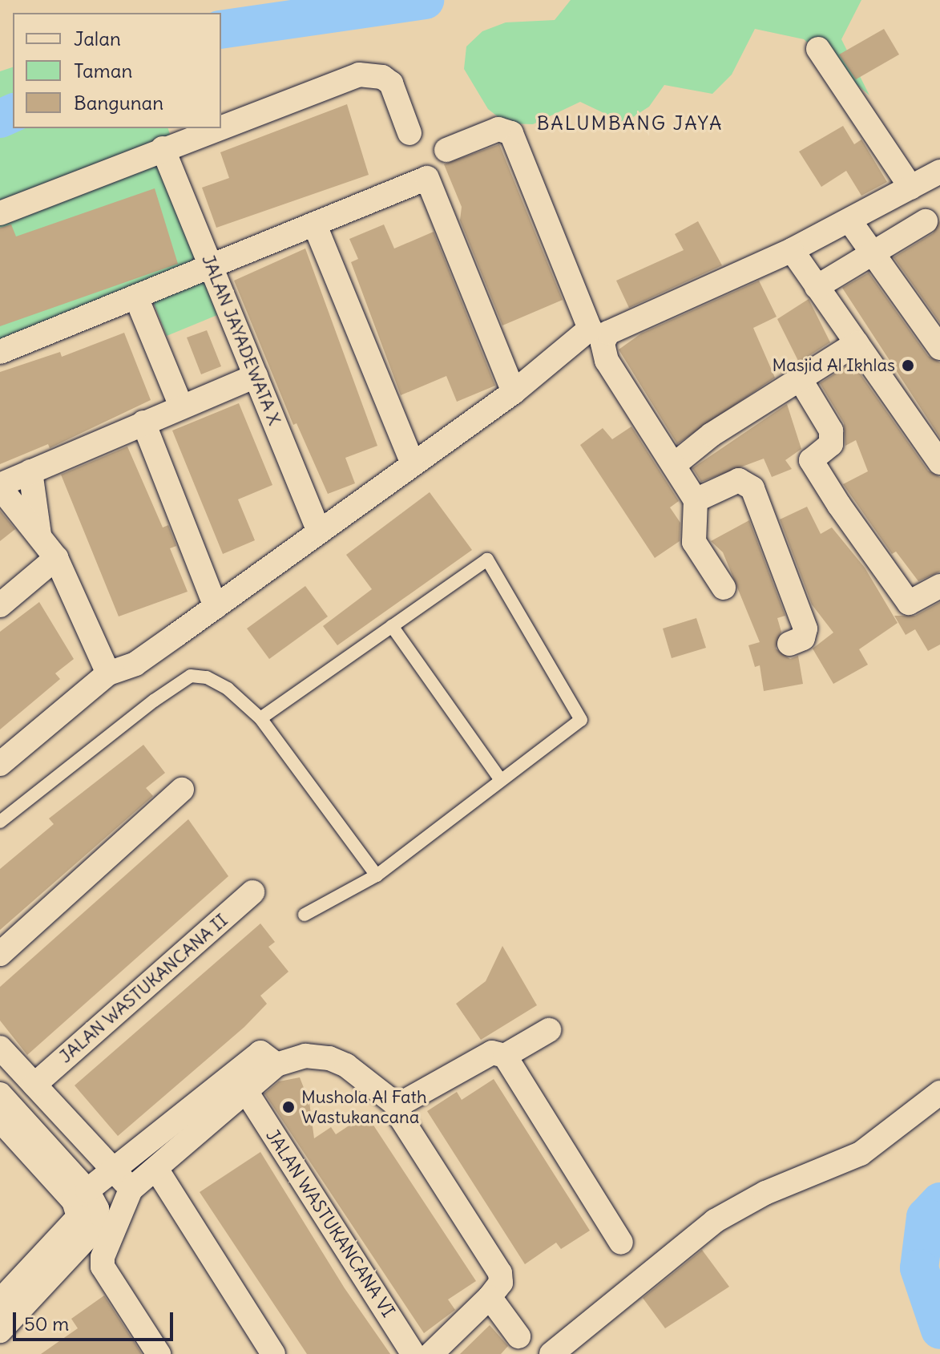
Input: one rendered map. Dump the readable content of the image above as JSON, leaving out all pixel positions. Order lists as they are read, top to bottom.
{
  "streets": {
    "street": ["JALAN JAYADEWATA X", "JALAN WASTUKANCANA II", "JALAN WASTUKANCANA VI"]
  },
  "districts": ["BALUMBANG JAYA"],
  "places": ["Masjid Al Ikhlas", "Mushola Al Fath Wastukancana"],
  "legend": ["Jalan", "Taman", "Bangunan"],
  "scale_bar": "50 m"
}
